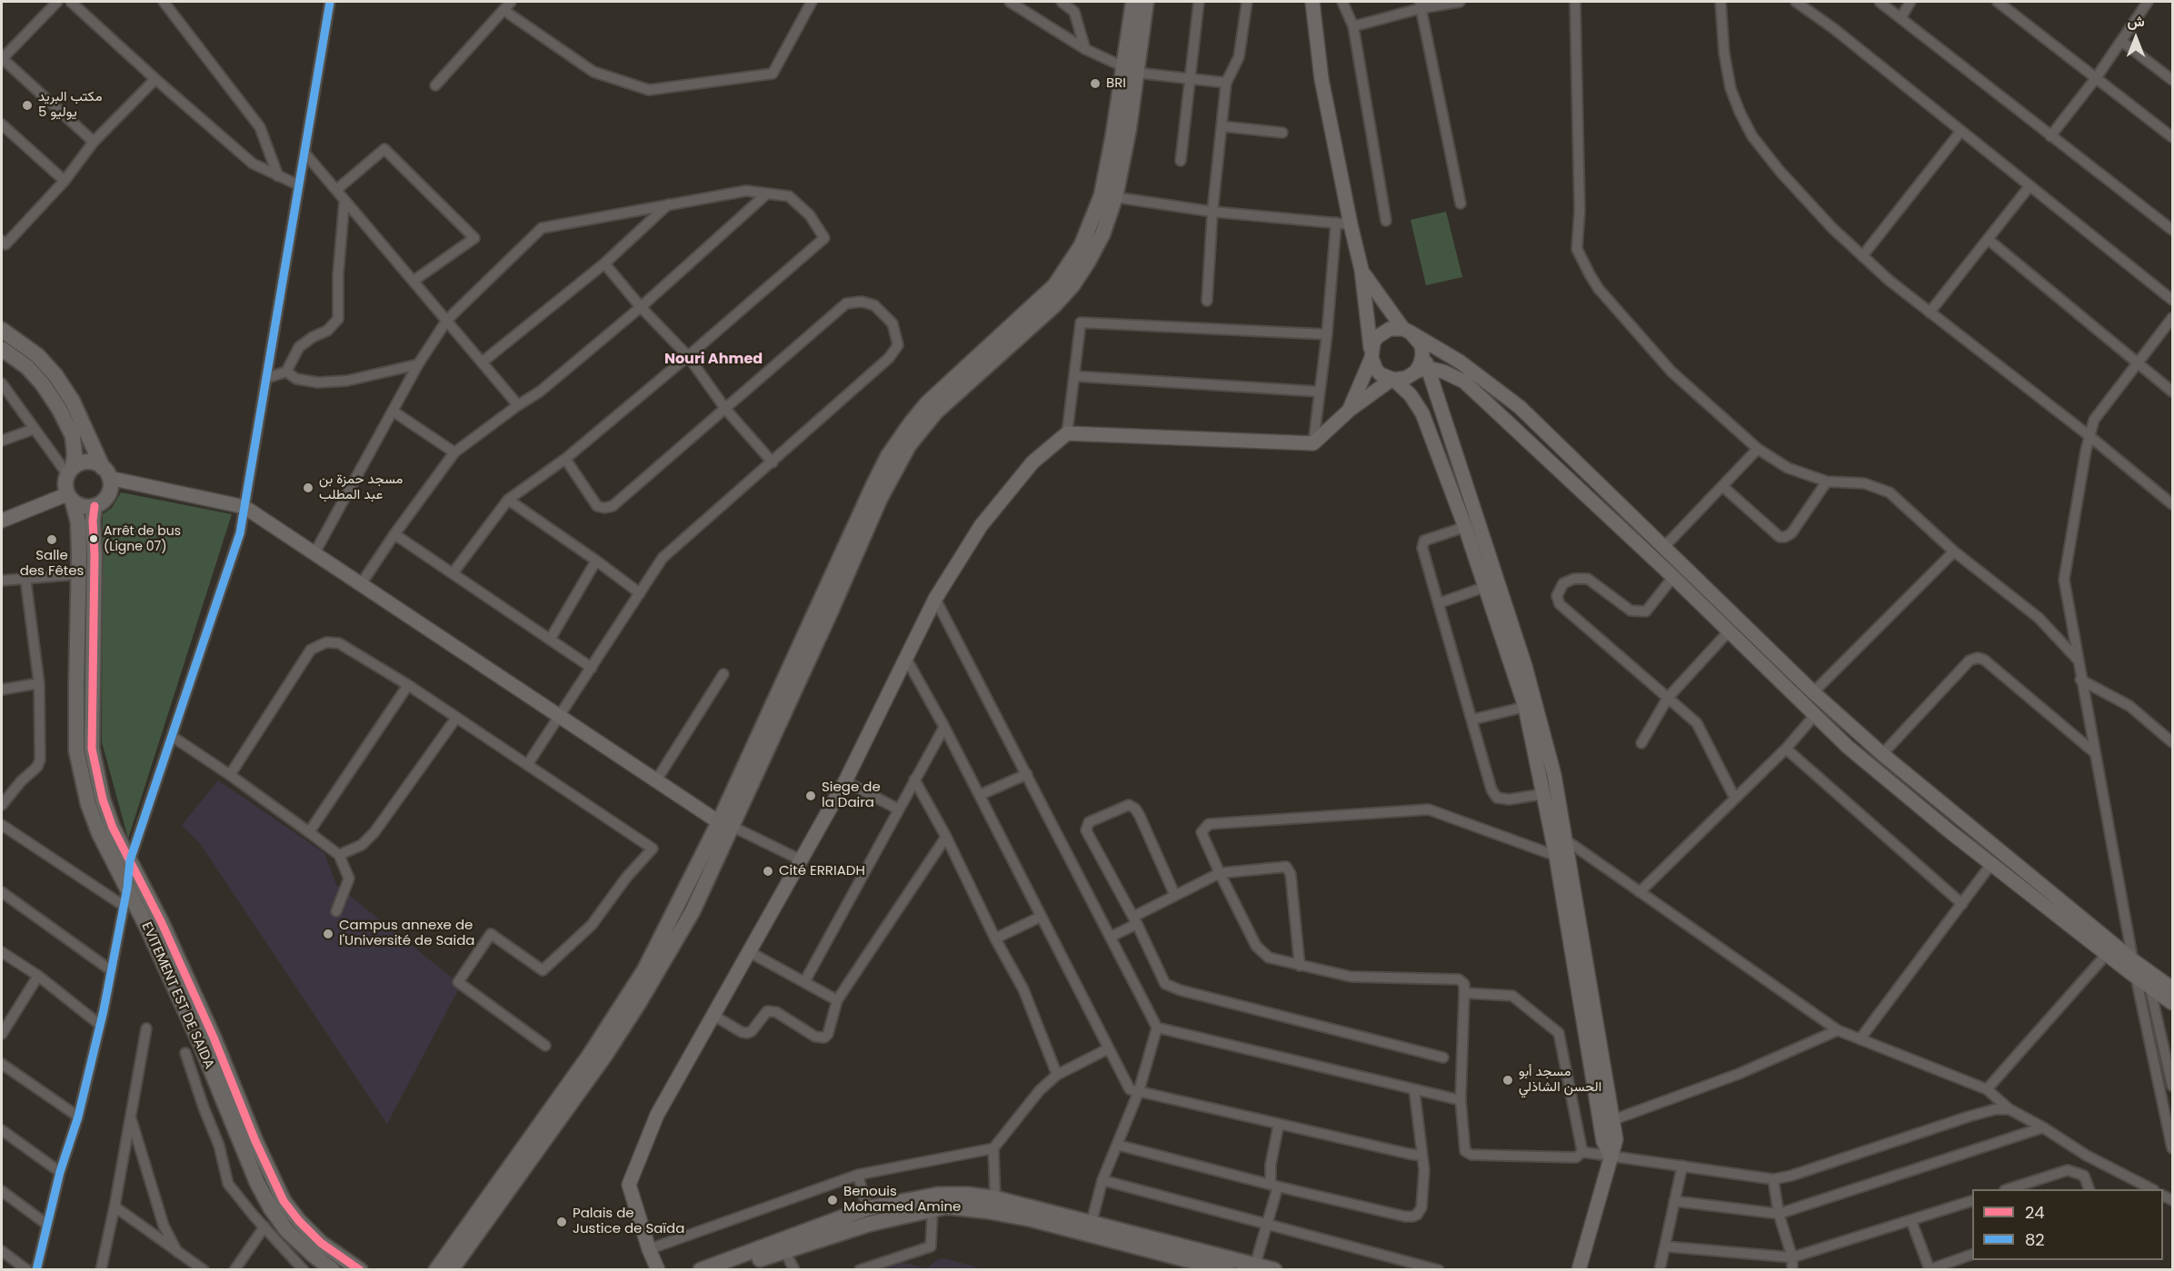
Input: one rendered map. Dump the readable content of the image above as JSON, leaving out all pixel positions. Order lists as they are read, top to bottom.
{
  "streets": {
    "main road": ["EVITEMENT EST DE SAIDA"]
  },
  "districts": ["Nouri Ahmed"],
  "places": [
    "BRI",
    "مكتب البريد 5 يوليو",
    "مسجد حمزة بن عبد المطلب",
    "Arrêt de bus (Ligne 07)",
    "Salle des Fêtes",
    "Siege de la Daira",
    "Cité ERRIADH",
    "Campus annexe de l'Université de Saida",
    "مسجد أبو الحسن الشاذلي",
    "Benouis Mohamed Amine",
    "Palais de Justice de Saïda"
  ],
  "lines": ["transit line 82", "transit line 24"],
  "legend": ["24", "82"],
  "north": "top"
}
